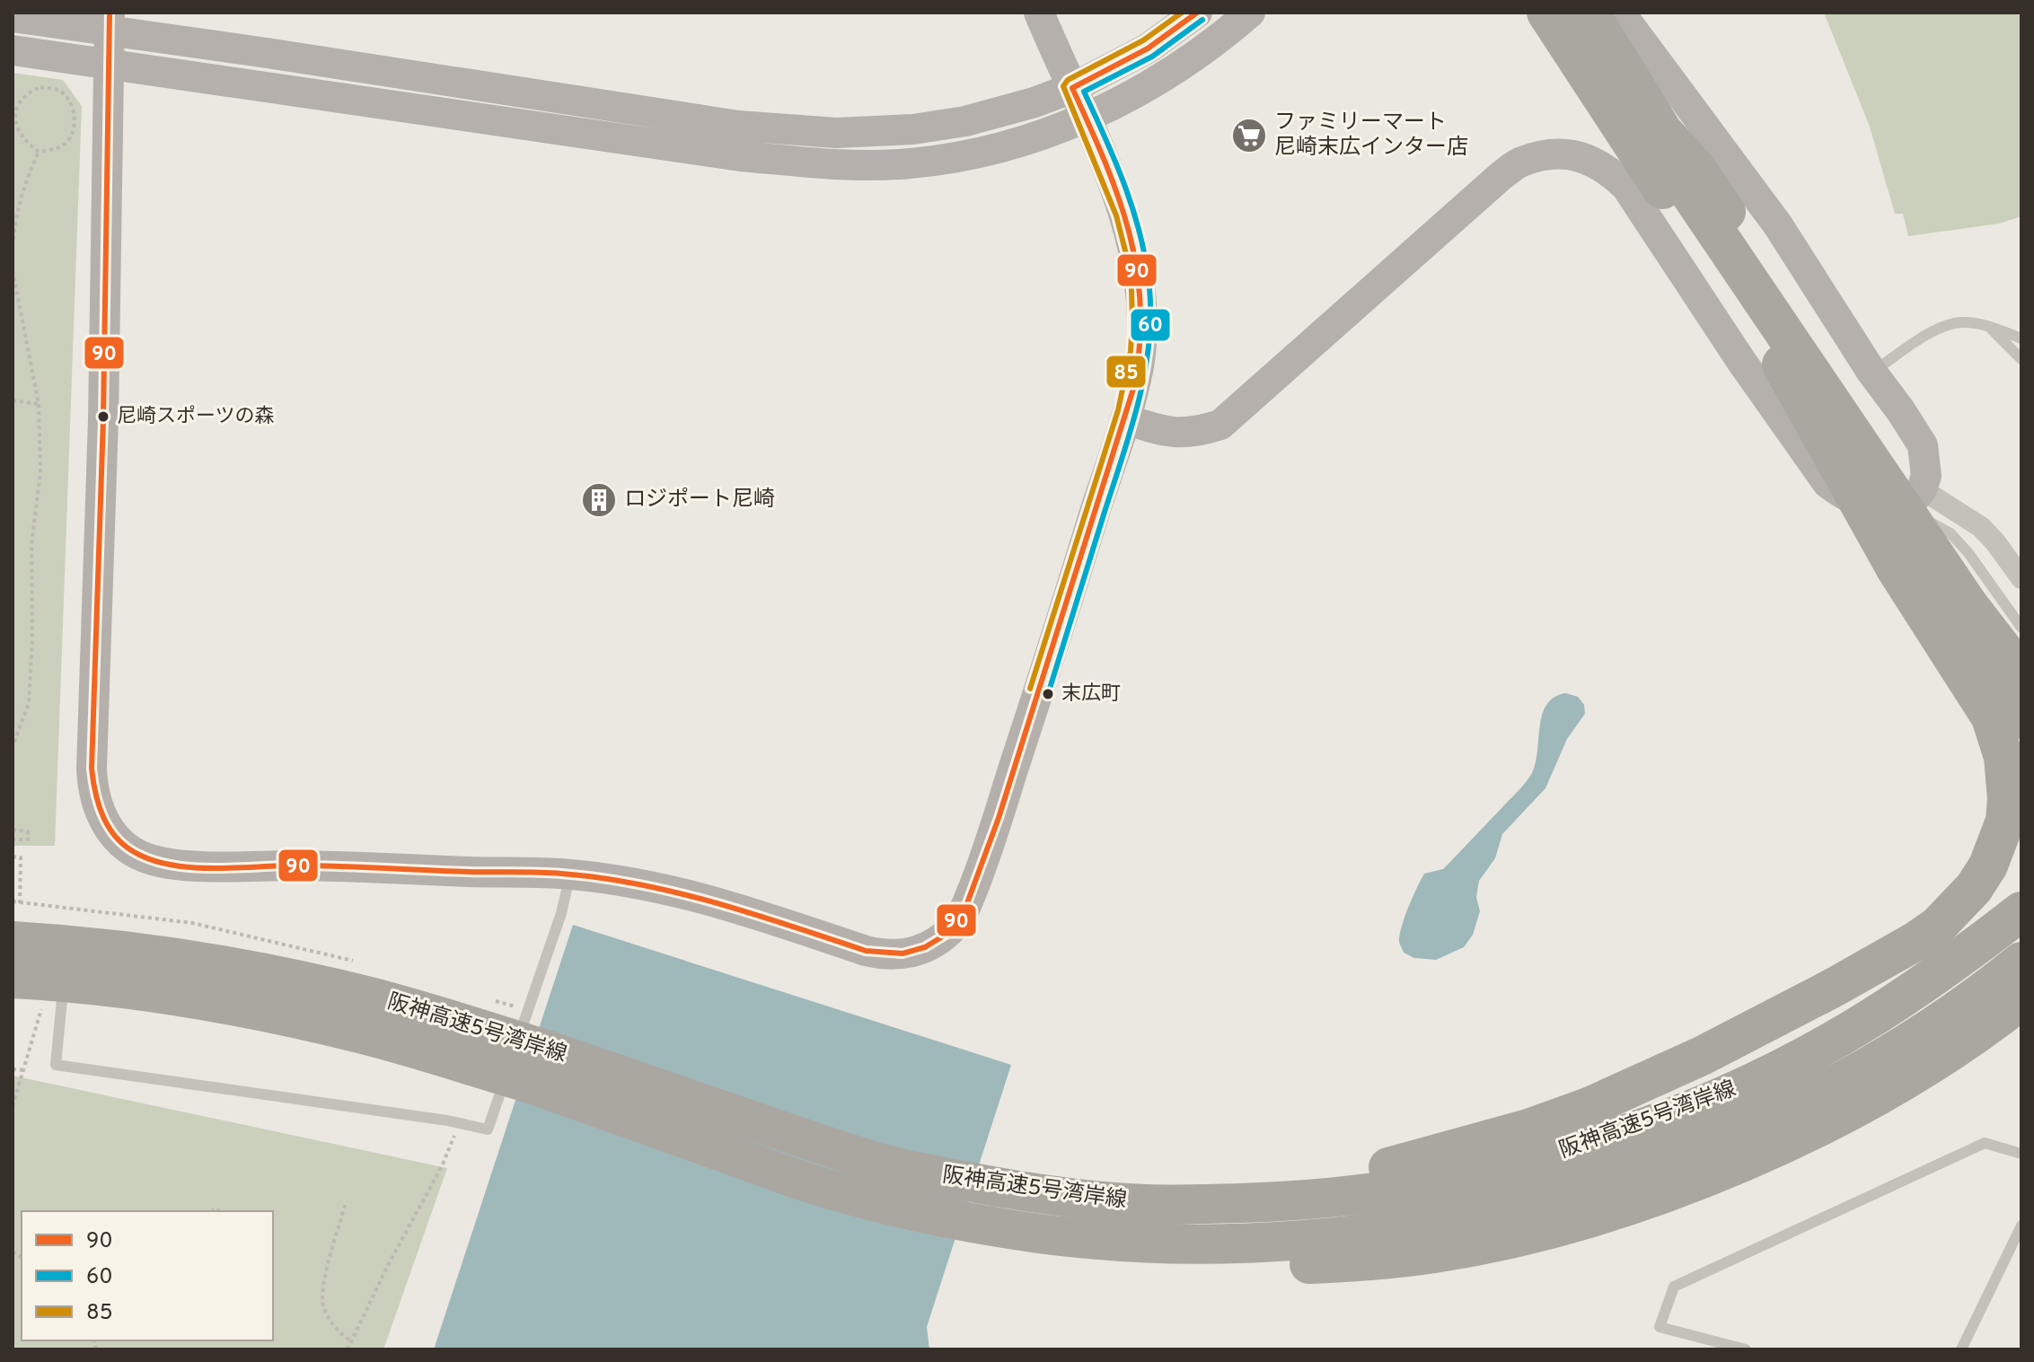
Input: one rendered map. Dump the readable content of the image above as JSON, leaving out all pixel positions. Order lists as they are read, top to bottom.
{
  "streets": {
    "highway": ["阪神高速5号湾岸線"]
  },
  "places": {
    "supermarket": ["ファミリーマート 尼崎末広インター店"],
    "other": ["尼崎スポーツの森", "末広町"],
    "building": ["ロジポート尼崎"]
  },
  "lines": ["transit line 90", "transit line 85", "transit line 60"],
  "legend": ["90", "60", "85"]
}
